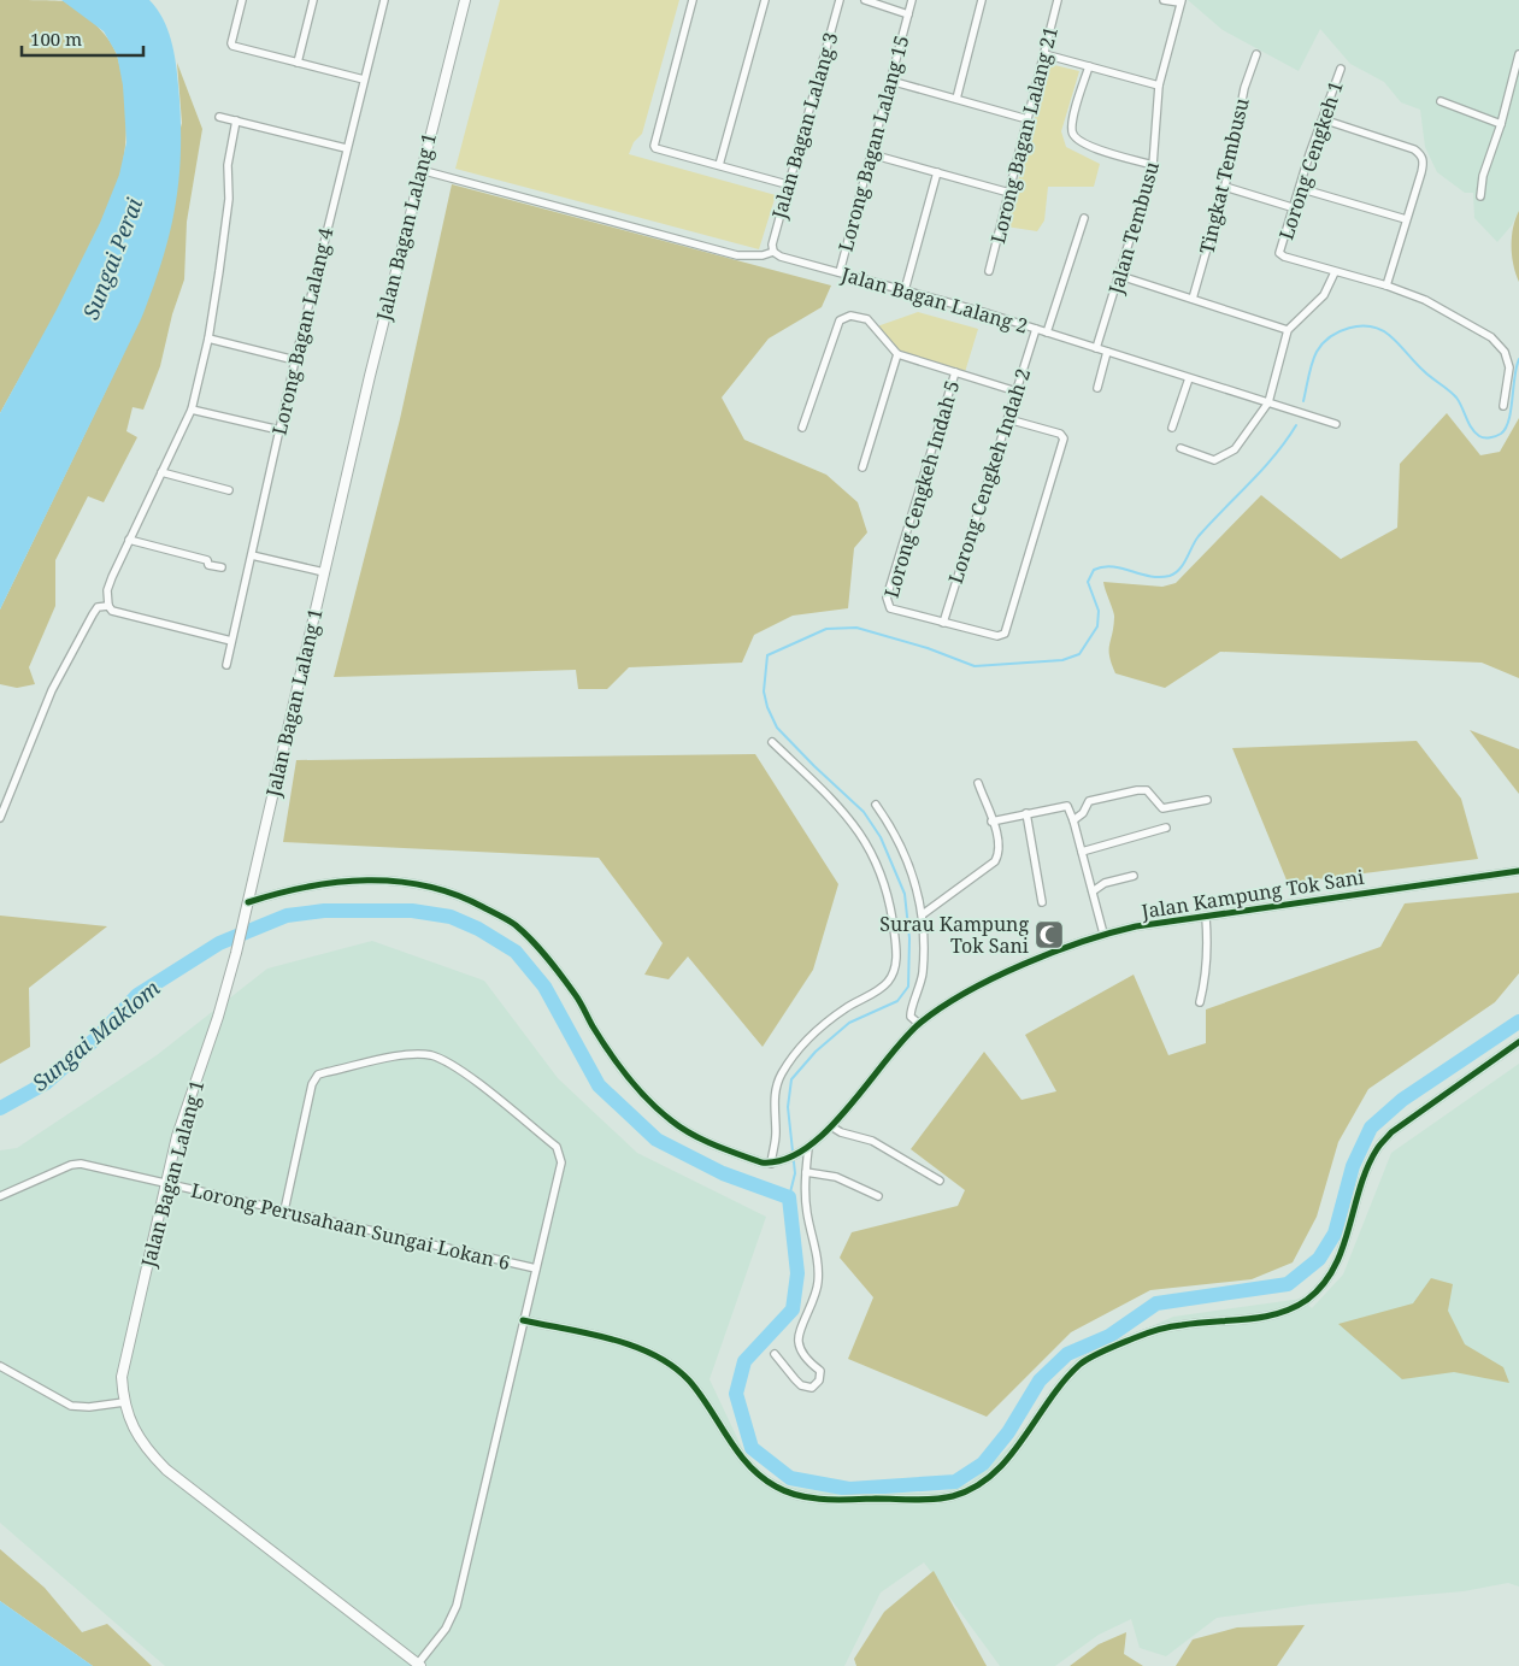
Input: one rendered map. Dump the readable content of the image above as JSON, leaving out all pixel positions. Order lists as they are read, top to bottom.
{
  "streets": {
    "main road": ["Jalan Bagan Lalang 1"],
    "street": [
      "Jalan Bagan Lalang 3",
      "Lorong Bagan Lalang 21",
      "Lorong Bagan Lalang 15",
      "Lorong Cengkeh 1",
      "Tingkat Tembusu",
      "Jalan Tembusu",
      "Jalan Bagan Lalang 2",
      "Lorong Bagan Lalang 4",
      "Lorong Cengkeh Indah 2",
      "Lorong Cengkeh Indah 5",
      "Jalan Kampung Tok Sani",
      "Lorong Perusahaan Sungai Lokan 6"
    ]
  },
  "crossings": [
    ["Jalan Bagan Lalang 3", "Jalan Bagan Lalang 2"],
    ["Lorong Bagan Lalang 15", "Jalan Bagan Lalang 2"],
    ["Jalan Bagan Lalang 1", "Jalan Kampung Tok Sani"],
    ["Jalan Bagan Lalang 1", "Lorong Perusahaan Sungai Lokan 6"],
    ["Jalan Tembusu", "Jalan Bagan Lalang 2"],
    ["Jalan Bagan Lalang 2", "Lorong Cengkeh Indah 2"],
    ["Lorong Cengkeh Indah 2", "Lorong Cengkeh Indah 5"]
  ],
  "water": ["Sungai Perai", "Sungai Maklom"],
  "places": {
    "mosque": ["Surau Kampung Tok Sani"]
  },
  "scale_bar": "100 m"
}
